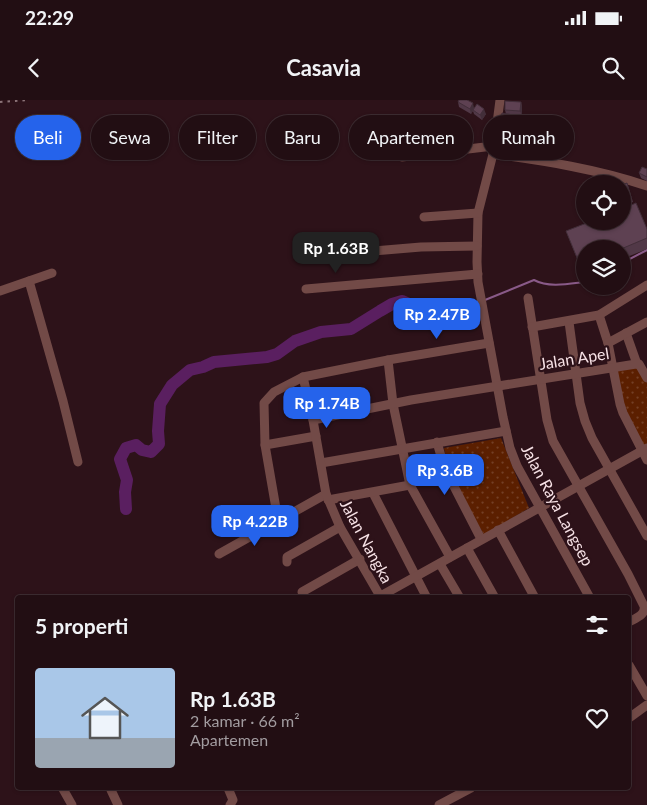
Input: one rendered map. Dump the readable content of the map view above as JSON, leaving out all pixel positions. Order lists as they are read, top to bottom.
{
  "streets": {
    "street": ["Jalan Apel", "Jalan Raya Langsep", "Jalan Nangka"]
  },
  "crossings": [
    ["Jalan Apel", "Jalan Raya Langsep"]
  ],
  "page": {
    "status": "22:29",
    "header": "Casavia",
    "chip": [
      "Beli",
      "Sewa",
      "Filter",
      "Baru",
      "Apartemen",
      "Rumah"
    ],
    "price": [
      "Rp 1.63B",
      "Rp 2.47B",
      "Rp 1.74B",
      "Rp 3.6B",
      "Rp 4.22B"
    ],
    "heading": "5 properti",
    "list": [
      {
        "name": "Rp 1.63B",
        "note": "2 kamar · 66 m² · Apartemen"
      }
    ]
  }
}
